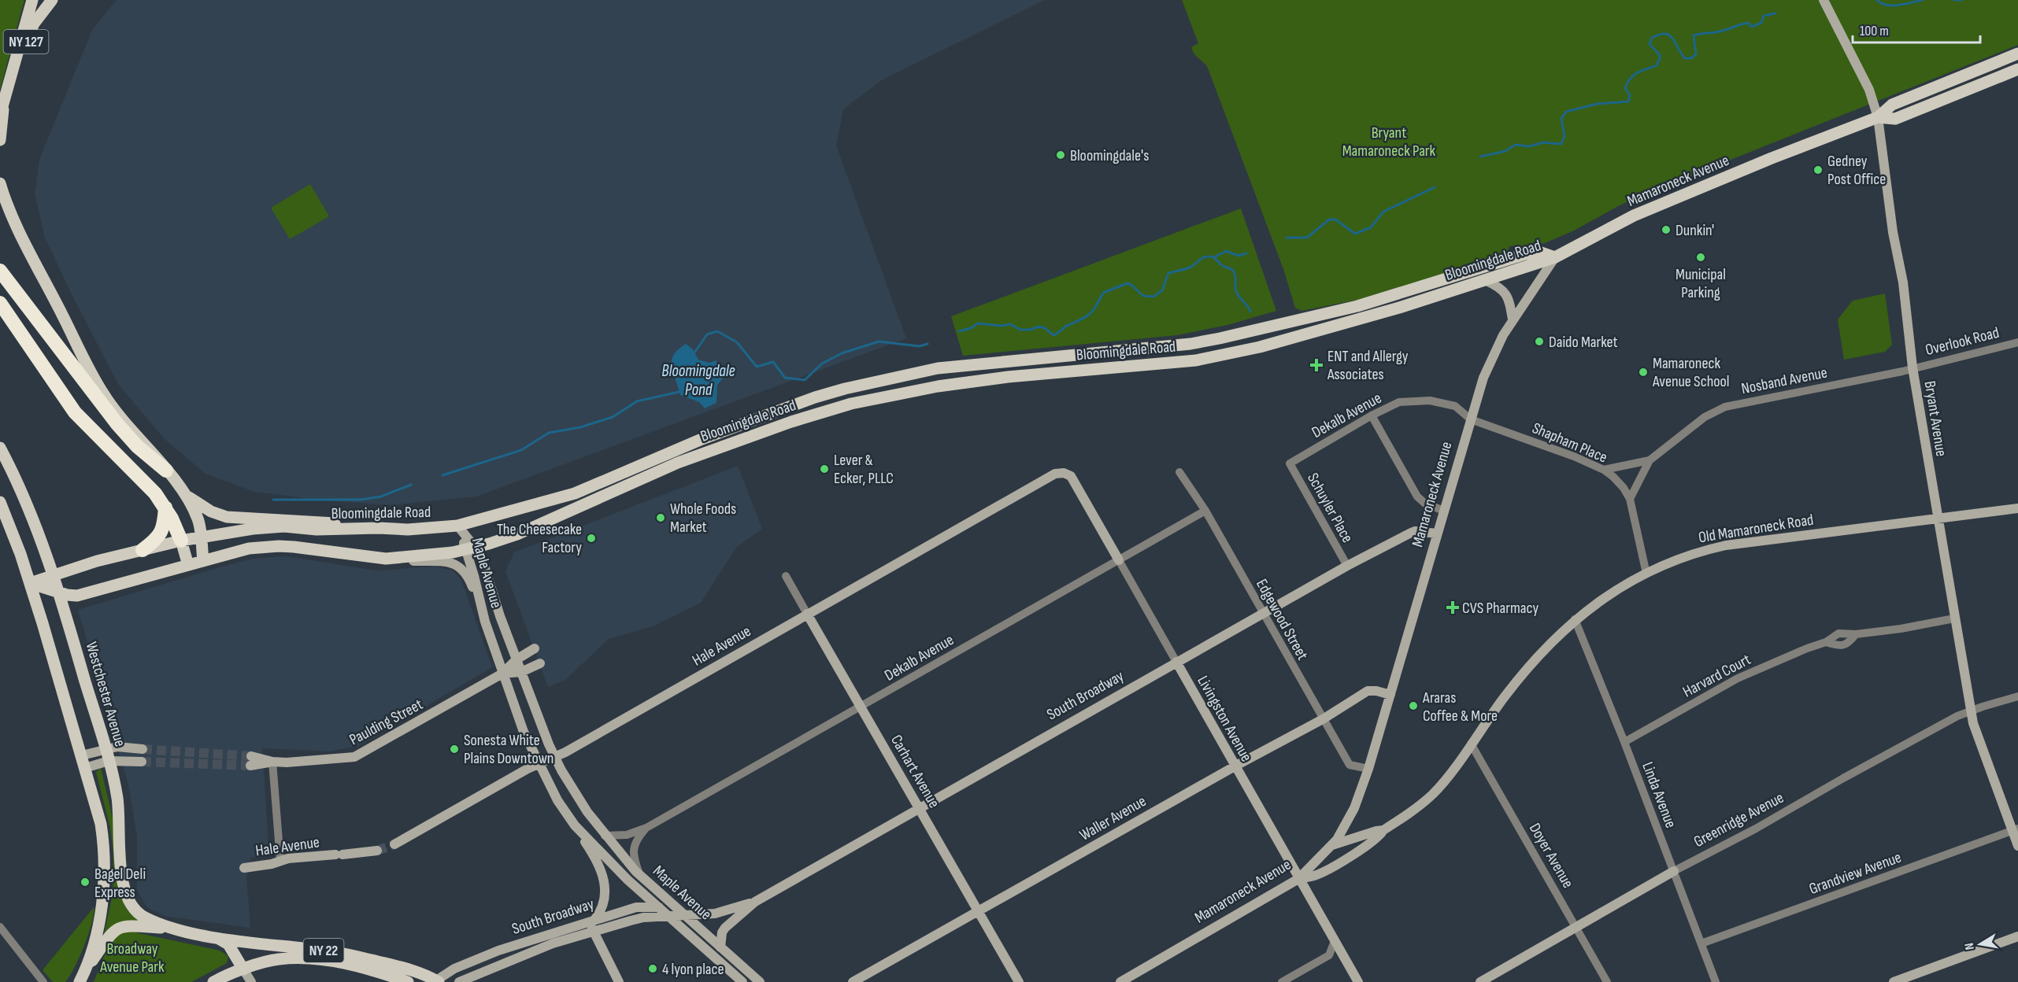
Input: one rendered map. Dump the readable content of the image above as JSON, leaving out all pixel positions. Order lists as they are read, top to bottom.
{
  "streets": {
    "main road": [
      "NY 127",
      "Mamaroneck Avenue",
      "Bloomingdale Road",
      "Westchester Avenue",
      "South Broadway",
      "NY 22"
    ],
    "street": [
      "Overlook Road",
      "Nosband Avenue",
      "Dekalb Avenue",
      "Bryant Avenue",
      "Shapham Place",
      "Schuyler Place",
      "Old Mamaroneck Road",
      "Maple Avenue",
      "Edgewood Street",
      "Hale Avenue",
      "Harvard Court",
      "Livingston Avenue",
      "Paulding Street",
      "Carhart Avenue",
      "Linda Avenue",
      "Waller Avenue",
      "Greenridge Avenue",
      "Doyer Avenue",
      "Grandview Avenue"
    ]
  },
  "crossings": [
    ["Mamaroneck Avenue", "Bloomingdale Road"],
    ["Mamaroneck Avenue", "Dekalb Avenue"],
    ["Mamaroneck Avenue", "Bryant Avenue"],
    ["Mamaroneck Avenue", "Shapham Place"],
    ["Mamaroneck Avenue", "Old Mamaroneck Road"],
    ["Mamaroneck Avenue", "Edgewood Street"],
    ["Mamaroneck Avenue", "South Broadway"],
    ["Mamaroneck Avenue", "Livingston Avenue"],
    ["Mamaroneck Avenue", "Waller Avenue"],
    ["Bloomingdale Road", "Maple Avenue"],
    ["Bloomingdale Road", "Westchester Avenue"],
    ["Overlook Road", "Nosband Avenue"],
    ["Overlook Road", "Bryant Avenue"],
    ["Nosband Avenue", "Bryant Avenue"],
    ["Nosband Avenue", "Shapham Place"],
    ["Dekalb Avenue", "Shapham Place"],
    ["Dekalb Avenue", "Schuyler Place"],
    ["Dekalb Avenue", "Maple Avenue"],
    ["Dekalb Avenue", "Edgewood Street"],
    ["Dekalb Avenue", "Livingston Avenue"],
    ["Dekalb Avenue", "Carhart Avenue"],
    ["Bryant Avenue", "Old Mamaroneck Road"],
    ["Bryant Avenue", "Harvard Court"],
    ["Bryant Avenue", "Greenridge Avenue"],
    ["Bryant Avenue", "Grandview Avenue"],
    ["Shapham Place", "Old Mamaroneck Road"],
    ["Schuyler Place", "South Broadway"],
    ["Old Mamaroneck Road", "Livingston Avenue"],
    ["Old Mamaroneck Road", "Linda Avenue"],
    ["Old Mamaroneck Road", "Doyer Avenue"],
    ["Maple Avenue", "Hale Avenue"],
    ["Maple Avenue", "South Broadway"],
    ["Maple Avenue", "Paulding Street"],
    ["Edgewood Street", "South Broadway"],
    ["Edgewood Street", "Waller Avenue"],
    ["Hale Avenue", "Livingston Avenue"],
    ["Hale Avenue", "Carhart Avenue"],
    ["Harvard Court", "Linda Avenue"],
    ["Westchester Avenue", "South Broadway"],
    ["Westchester Avenue", "NY 22"],
    ["South Broadway", "Livingston Avenue"],
    ["South Broadway", "Carhart Avenue"],
    ["South Broadway", "NY 22"],
    ["Livingston Avenue", "Waller Avenue"],
    ["Carhart Avenue", "Waller Avenue"],
    ["Linda Avenue", "Greenridge Avenue"],
    ["Linda Avenue", "Grandview Avenue"],
    ["Greenridge Avenue", "Doyer Avenue"]
  ],
  "water": ["Bloomingdale Pond"],
  "parks": ["Bryant Mamaroneck Park", "Broadway Avenue Park"],
  "places": {
    "other": [
      "Bloomingdale's",
      "Gedney Post Office",
      "Dunkin'",
      "Municipal Parking",
      "Daido Market",
      "Mamaroneck Avenue School",
      "Lever & Ecker, PLLC",
      "Whole Foods Market",
      "The Cheesecake Factory",
      "Araras Coffee & More",
      "Sonesta White Plains Downtown",
      "Bagel Deli Express",
      "4 lyon place"
    ],
    "health": ["ENT and Allergy Associates", "CVS Pharmacy"]
  },
  "scale_bar": "100 m",
  "north": "left"
}
